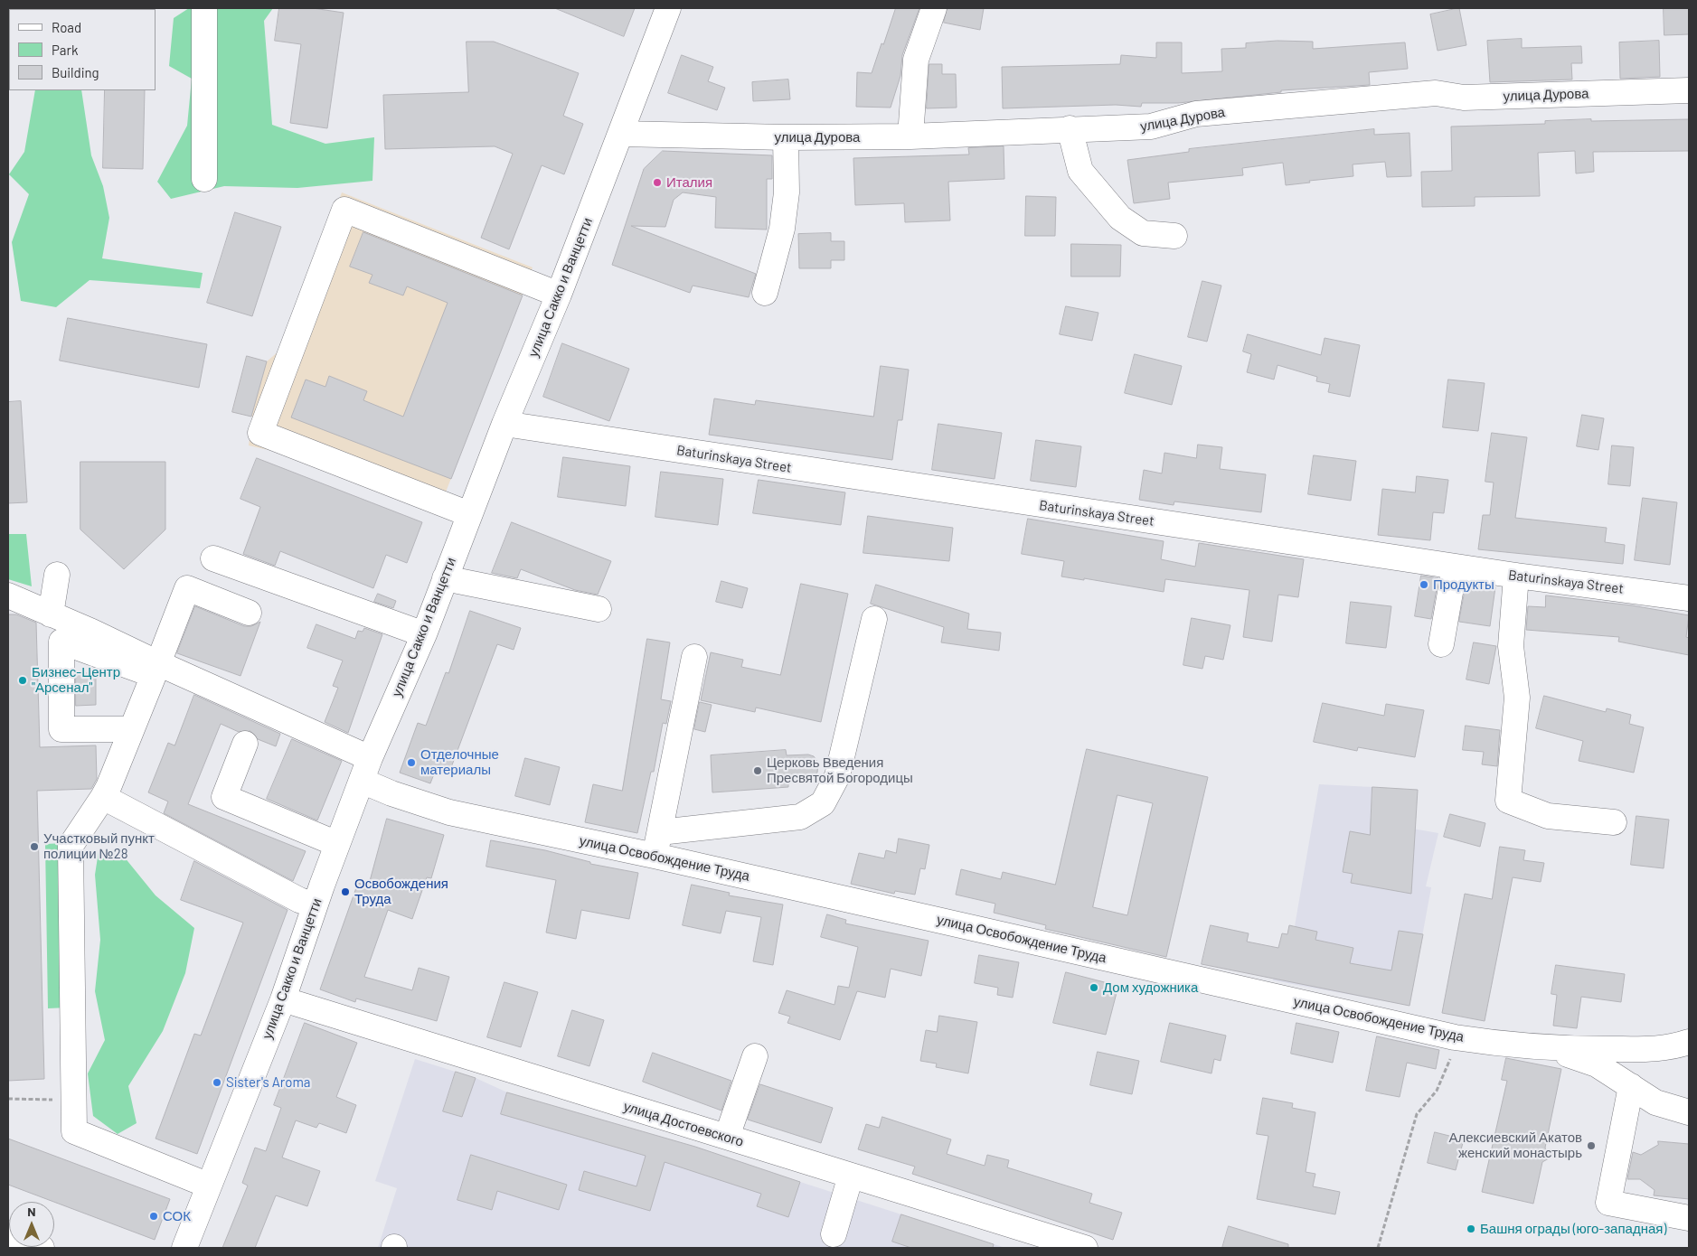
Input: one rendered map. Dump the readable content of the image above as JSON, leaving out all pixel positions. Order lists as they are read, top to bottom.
{
  "streets": {
    "street": [
      "улица Дурова",
      "улица Сакко и Ванцетти",
      "Baturinskaya Street",
      "улица Освобождение Труда",
      "улица Достоевского"
    ]
  },
  "crossings": [
    ["улица Дурова", "улица Сакко и Ванцетти"],
    ["улица Сакко и Ванцетти", "Baturinskaya Street"],
    ["улица Сакко и Ванцетти", "улица Освобождение Труда"],
    ["улица Сакко и Ванцетти", "улица Достоевского"]
  ],
  "places": [
    "Италия",
    "Продукты",
    "Бизнес-Центр \"Арсенал\"",
    "Отделочные материалы",
    "Церковь Введения Пресвятой Богородицы",
    "Участковый пункт полиции №28",
    "Освобождения Труда",
    "Дом художника",
    "Sister's Aroma",
    "Алексиевский Акатов женский монастырь",
    "СОК",
    "Башня ограды (юго-западная)"
  ],
  "legend": ["Road", "Park", "Building"],
  "north": "top"
}
